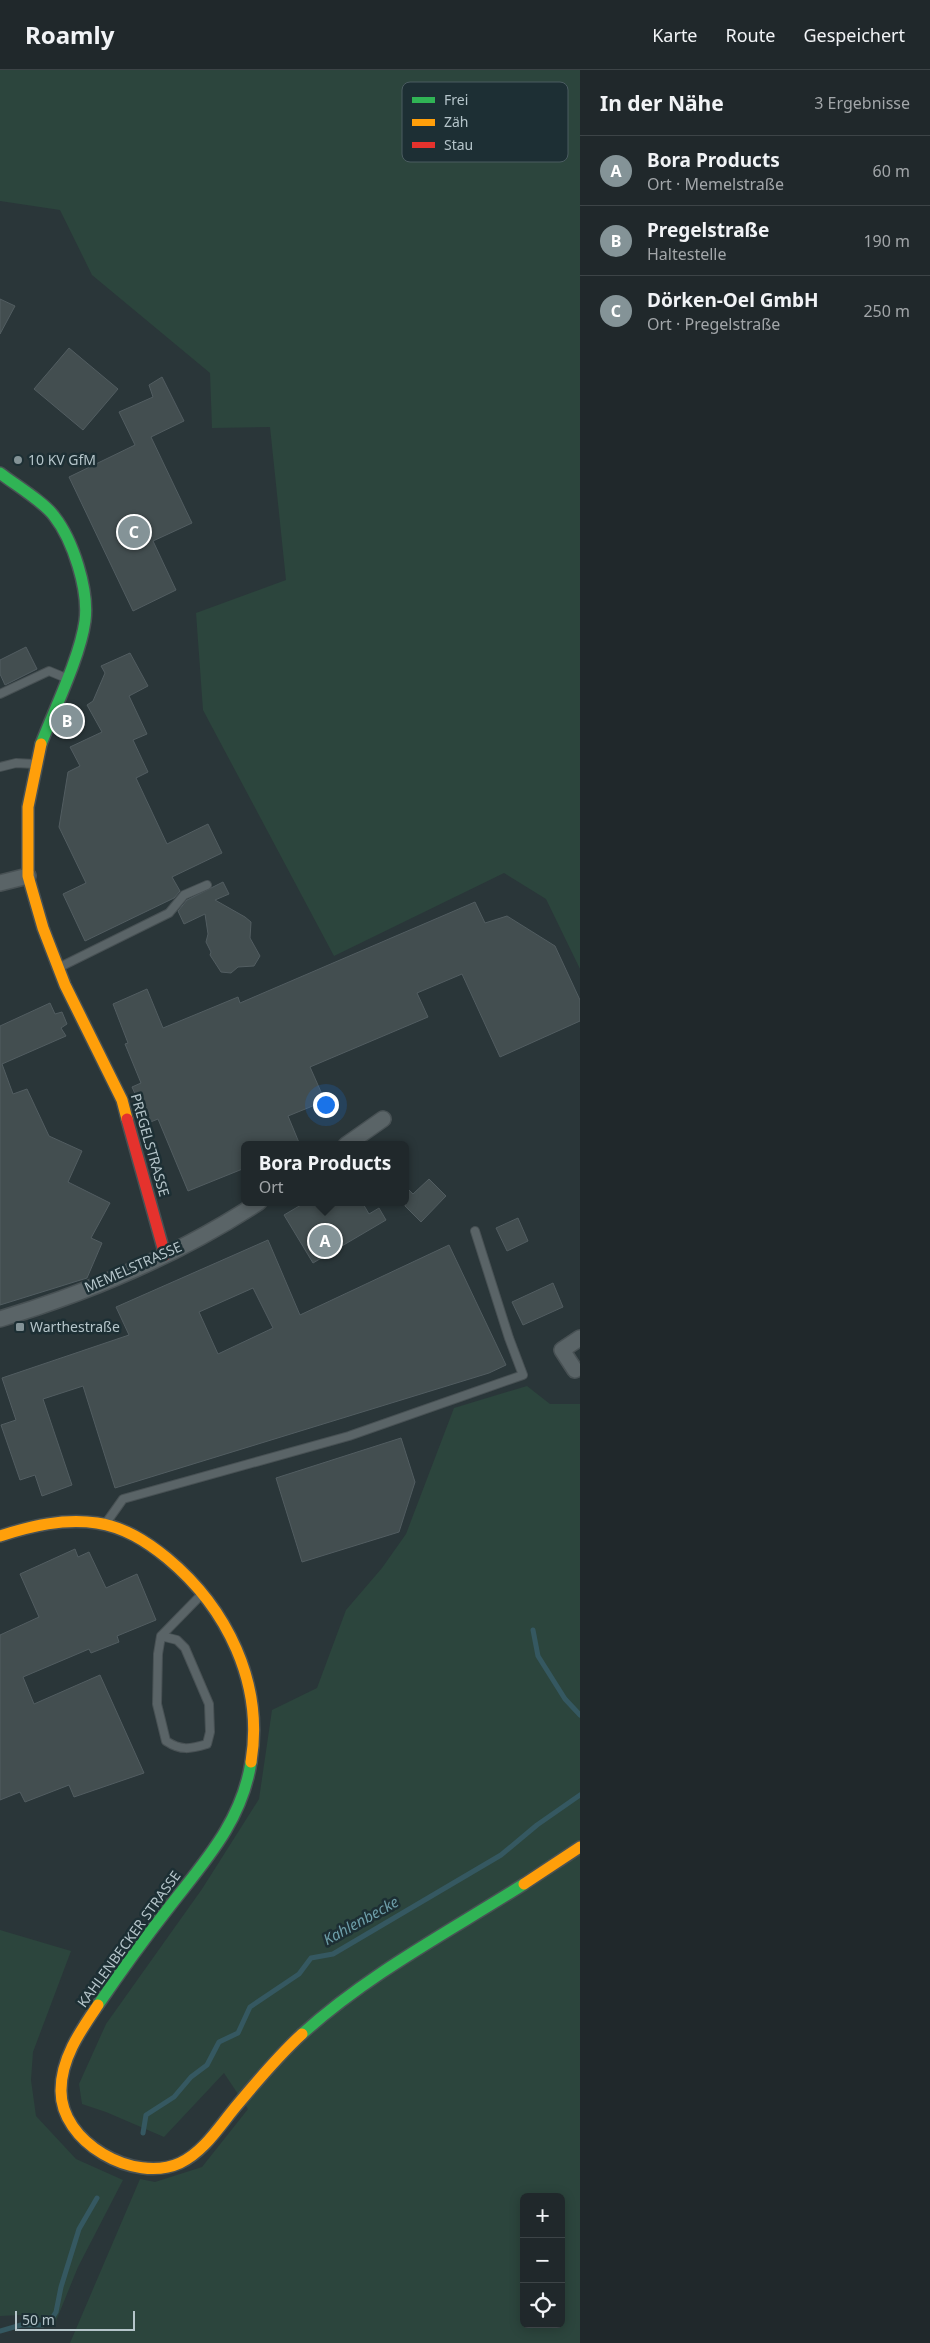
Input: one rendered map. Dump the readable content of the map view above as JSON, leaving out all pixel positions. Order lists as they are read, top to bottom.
{
  "streets": {
    "street": ["PREGELSTRASSE", "MEMELSTRASSE", "KAHLENBECKER STRASSE"]
  },
  "crossings": [
    ["PREGELSTRASSE", "MEMELSTRASSE"]
  ],
  "water": ["Kahlenbecke"],
  "places": {
    "other": ["10 KV GfM"],
    "transit": ["Warthestraße"]
  },
  "legend": ["Frei", "Zäh", "Stau"],
  "scale_bar": "50 m",
  "page": {
    "header": "Roamly",
    "nav": ["Karte", "Route", "Gespeichert"],
    "heading": ["In der Nähe", "3 Ergebnisse"],
    "list": [
      {
        "mark": "A",
        "name": "Bora Products",
        "note": "Ort · Memelstraße",
        "value": "60 m"
      },
      {
        "mark": "B",
        "name": "Pregelstraße",
        "note": "Haltestelle",
        "value": "190 m"
      },
      {
        "mark": "C",
        "name": "Dörken-Oel GmbH",
        "note": "Ort · Pregelstraße",
        "value": "250 m"
      }
    ],
    "pins": ["C", "B", "A"],
    "popup": ["Bora Products", "Ort"],
    "map_buttons": ["+", "−"],
    "scale": "50 m"
  }
}
